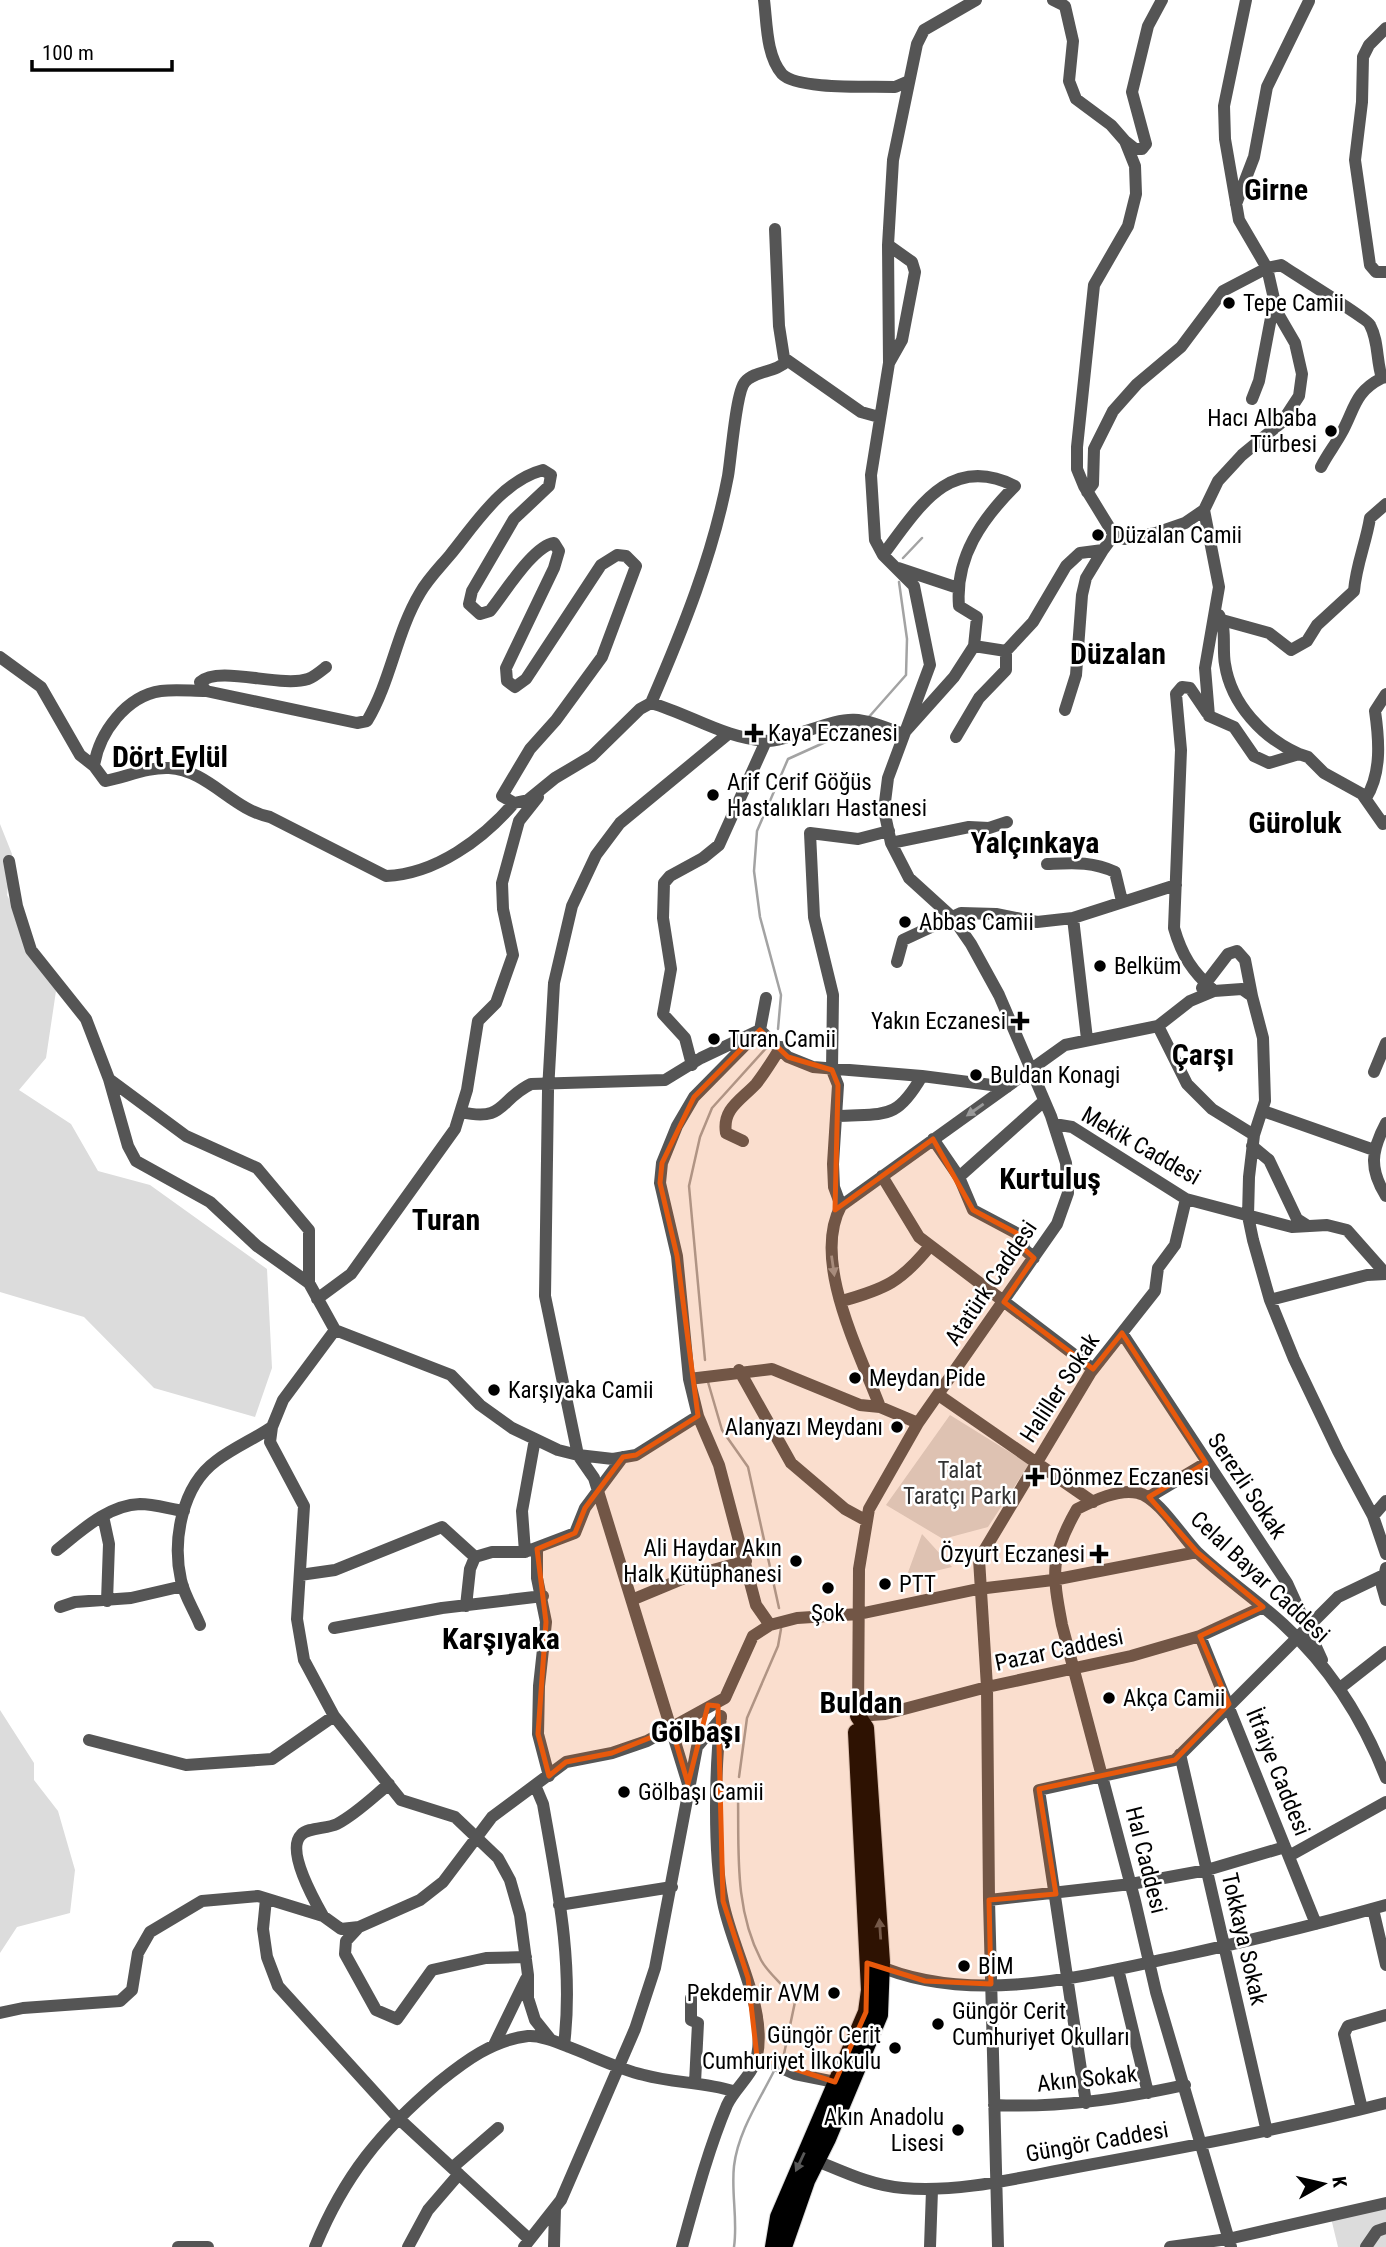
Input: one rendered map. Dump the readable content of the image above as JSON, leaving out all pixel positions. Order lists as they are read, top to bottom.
{
  "streets": {
    "street": [
      "Mekik Caddesi",
      "Atatürk Caddesi",
      "Haliller Sokak",
      "Serezli Sokak",
      "Celal Bayar Caddesi",
      "Pazar Caddesi",
      "İtfaiye Caddesi",
      "Hal Caddesi",
      "Tokkaya Sokak",
      "Akın Sokak",
      "Güngör Caddesi"
    ]
  },
  "crossings": [
    ["Mekik Caddesi", "Atatürk Caddesi"],
    ["Mekik Caddesi", "Haliller Sokak"],
    ["Atatürk Caddesi", "Pazar Caddesi"],
    ["Haliller Sokak", "Serezli Sokak"],
    ["Haliller Sokak", "Pazar Caddesi"],
    ["Haliller Sokak", "Akın Sokak"],
    ["Haliller Sokak", "Güngör Caddesi"],
    ["Serezli Sokak", "Celal Bayar Caddesi"],
    ["Celal Bayar Caddesi", "Pazar Caddesi"],
    ["Pazar Caddesi", "İtfaiye Caddesi"],
    ["Pazar Caddesi", "Hal Caddesi"],
    ["Hal Caddesi", "Akın Sokak"],
    ["Hal Caddesi", "Güngör Caddesi"],
    ["Tokkaya Sokak", "Güngör Caddesi"]
  ],
  "districts": [
    "Girne",
    "Düzalan",
    "Dört Eylül",
    "Güroluk",
    "Yalçınkaya",
    "Çarşı",
    "Kurtuluş",
    "Turan",
    "Karşıyaka",
    "Buldan",
    "Gölbaşı"
  ],
  "parks": ["Talat Taratçı Parkı"],
  "places": {
    "other": [
      "Tepe Camii",
      "Hacı Albaba Türbesi",
      "Düzalan Camii",
      "Arif Cerif Göğüs Hastalıkları Hastanesi",
      "Abbas Camii",
      "Belküm",
      "Turan Camii",
      "Buldan Konagi",
      "Meydan Pide",
      "Karşıyaka Camii",
      "Alanyazı Meydanı",
      "Ali Haydar Akın Halk Kütüphanesi",
      "PTT",
      "Şok",
      "Akça Camii",
      "Gölbaşı Camii",
      "BİM",
      "Pekdemir AVM",
      "Güngör Cerit Cumhuriyet Okulları",
      "Güngör Cerit Cumhuriyet İlkokulu",
      "Akın Anadolu Lisesi"
    ],
    "health": [
      "Kaya Eczanesi",
      "Yakın Eczanesi",
      "Dönmez Eczanesi",
      "Özyurt Eczanesi"
    ]
  },
  "scale_bar": "100 m",
  "north": "right"
}
